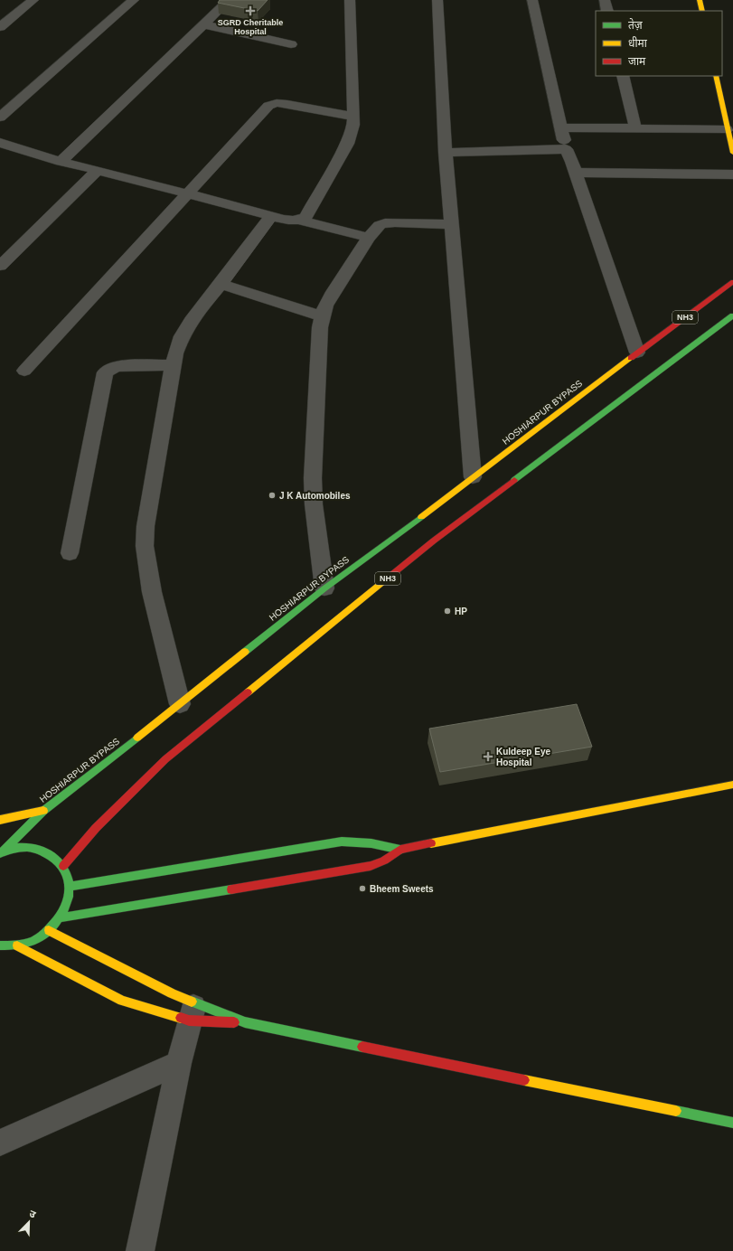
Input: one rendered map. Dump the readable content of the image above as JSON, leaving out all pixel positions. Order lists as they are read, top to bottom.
{
  "streets": {
    "main road": ["NH3", "HOSHIARPUR BYPASS"]
  },
  "crossings": [
    ["NH3", "HOSHIARPUR BYPASS"]
  ],
  "places": {
    "health": ["SGRD Cheritable Hospital", "Kuldeep Eye Hospital"],
    "other": ["J K Automobiles", "HP", "Bheem Sweets"]
  },
  "legend": ["तेज़", "धीमा", "जाम"],
  "north": "top right"
}
